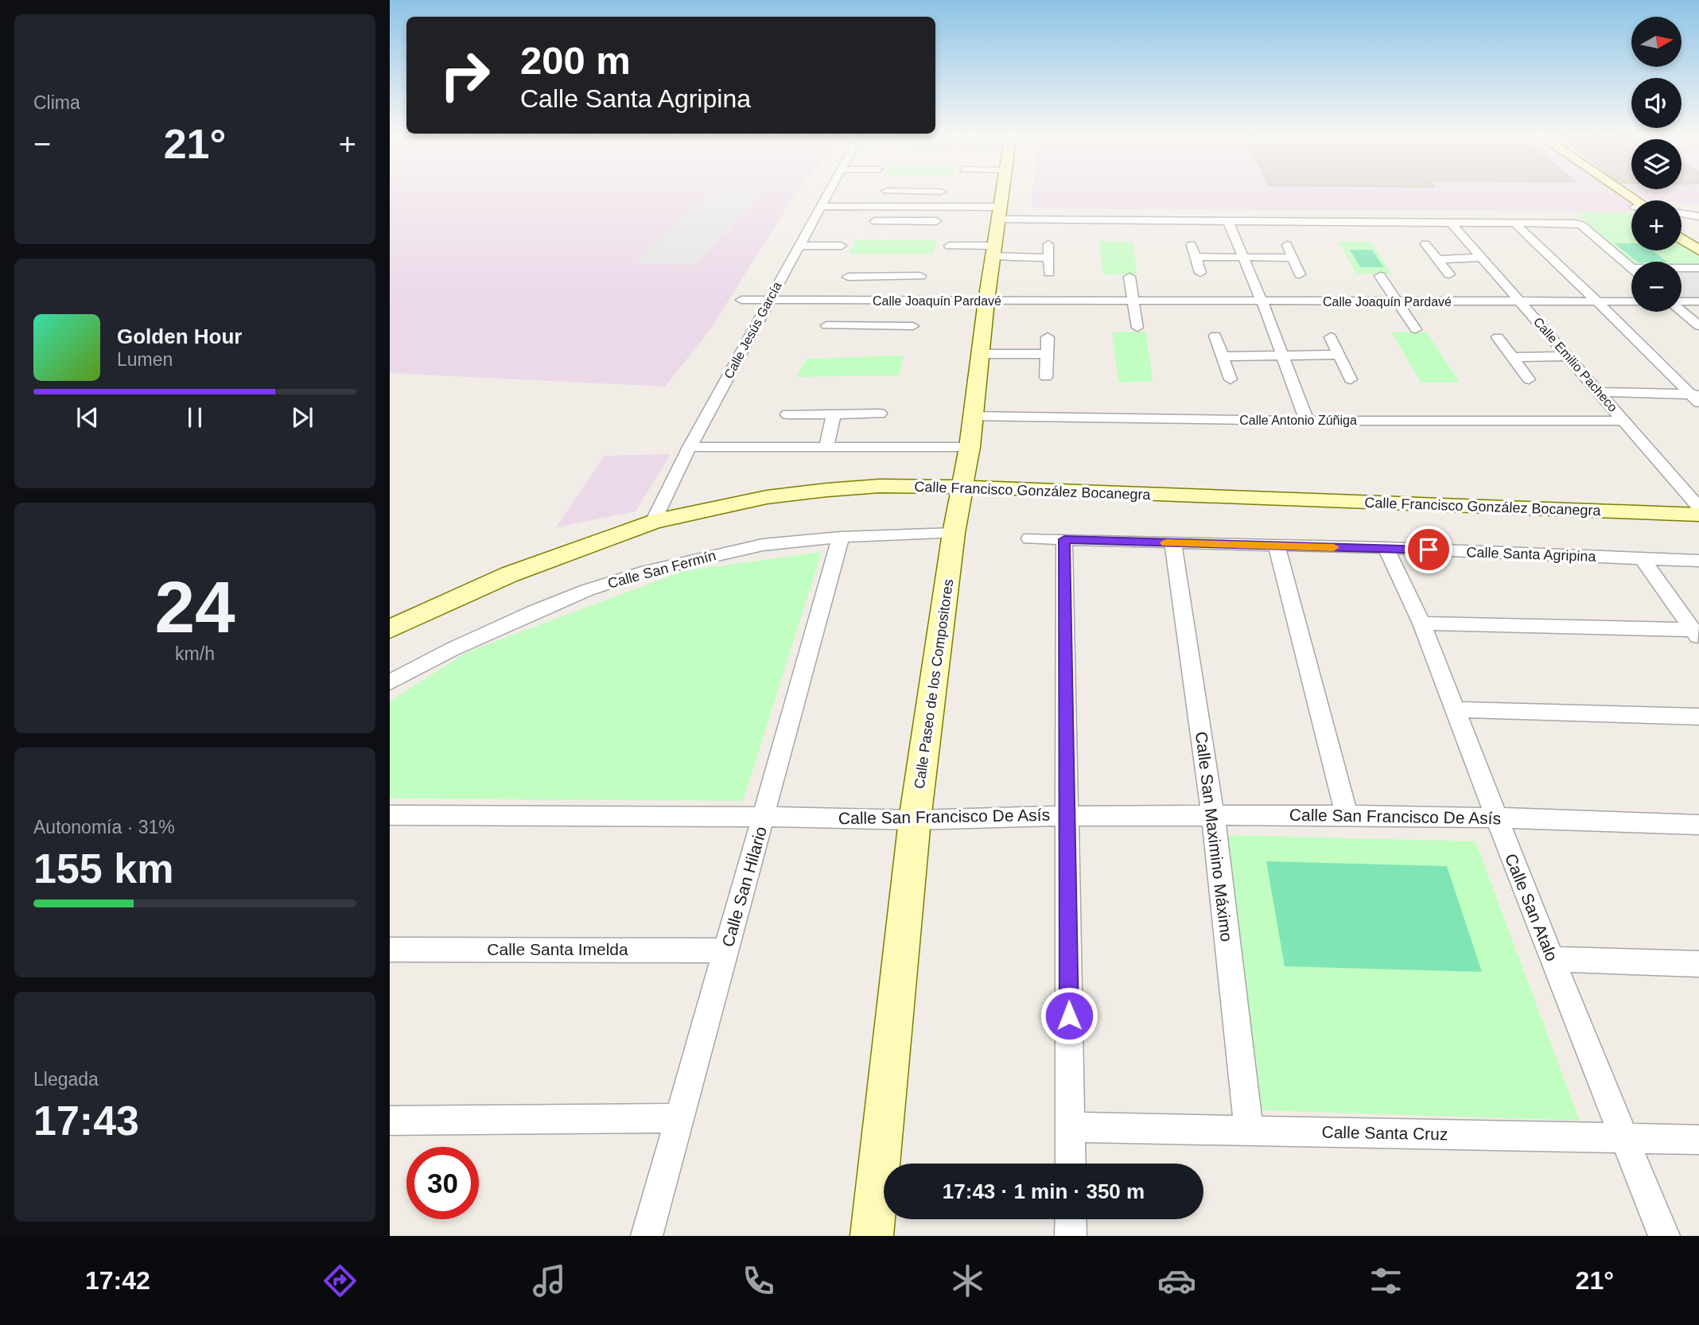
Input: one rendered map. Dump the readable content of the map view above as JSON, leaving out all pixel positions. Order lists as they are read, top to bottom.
{
  "streets": {
    "street": [
      "Calle Joaquín Pardavé",
      "Calle Jesús García",
      "Calle Emilio Pacheco",
      "Calle Antonio Zúñiga",
      "Calle Francisco González Bocanegra",
      "Calle Santa Agripina",
      "Calle San Fermín",
      "Calle Paseo de los Compositores",
      "Calle San Francisco De Asís",
      "Calle San Maximino Máximo",
      "Calle San Hilario",
      "Calle San Atalo",
      "Calle Santa Imelda",
      "Calle Santa Cruz"
    ]
  },
  "crossings": [
    ["Calle Joaquín Pardavé", "Calle Jesús García"],
    ["Calle Joaquín Pardavé", "Calle Emilio Pacheco"],
    ["Calle Joaquín Pardavé", "Calle Paseo de los Compositores"],
    ["Calle Jesús García", "Calle Francisco González Bocanegra"],
    ["Calle Emilio Pacheco", "Calle Antonio Zúñiga"],
    ["Calle Antonio Zúñiga", "Calle Paseo de los Compositores"],
    ["Calle Francisco González Bocanegra", "Calle Paseo de los Compositores"],
    ["Calle Santa Agripina", "Calle San Maximino Máximo"],
    ["Calle Santa Agripina", "Calle San Atalo"],
    ["Calle San Fermín", "Calle Paseo de los Compositores"],
    ["Calle San Fermín", "Calle San Hilario"],
    ["Calle Paseo de los Compositores", "Calle San Francisco De Asís"],
    ["Calle San Francisco De Asís", "Calle San Maximino Máximo"],
    ["Calle San Francisco De Asís", "Calle San Hilario"],
    ["Calle San Francisco De Asís", "Calle San Atalo"],
    ["Calle San Maximino Máximo", "Calle Santa Cruz"],
    ["Calle San Hilario", "Calle Santa Imelda"],
    ["Calle San Atalo", "Calle Santa Cruz"]
  ],
  "north": "right",
  "page": {
    "tile": [
      "Clima",
      ["24", "km/h"],
      ["Autonomía · 31%", "155 km"],
      ["Llegada", "17:43"]
    ],
    "map_buttons": ["+", "−"],
    "turn": ["200 m", "Calle Santa Agripina"],
    "heat": ["−", "21°", "+"],
    "song": ["Golden Hour", "Lumen"],
    "limit": "30",
    "trip": "17:43 · 1 min · 350 m",
    "tabs": ["17:42", "21°"]
  }
}
